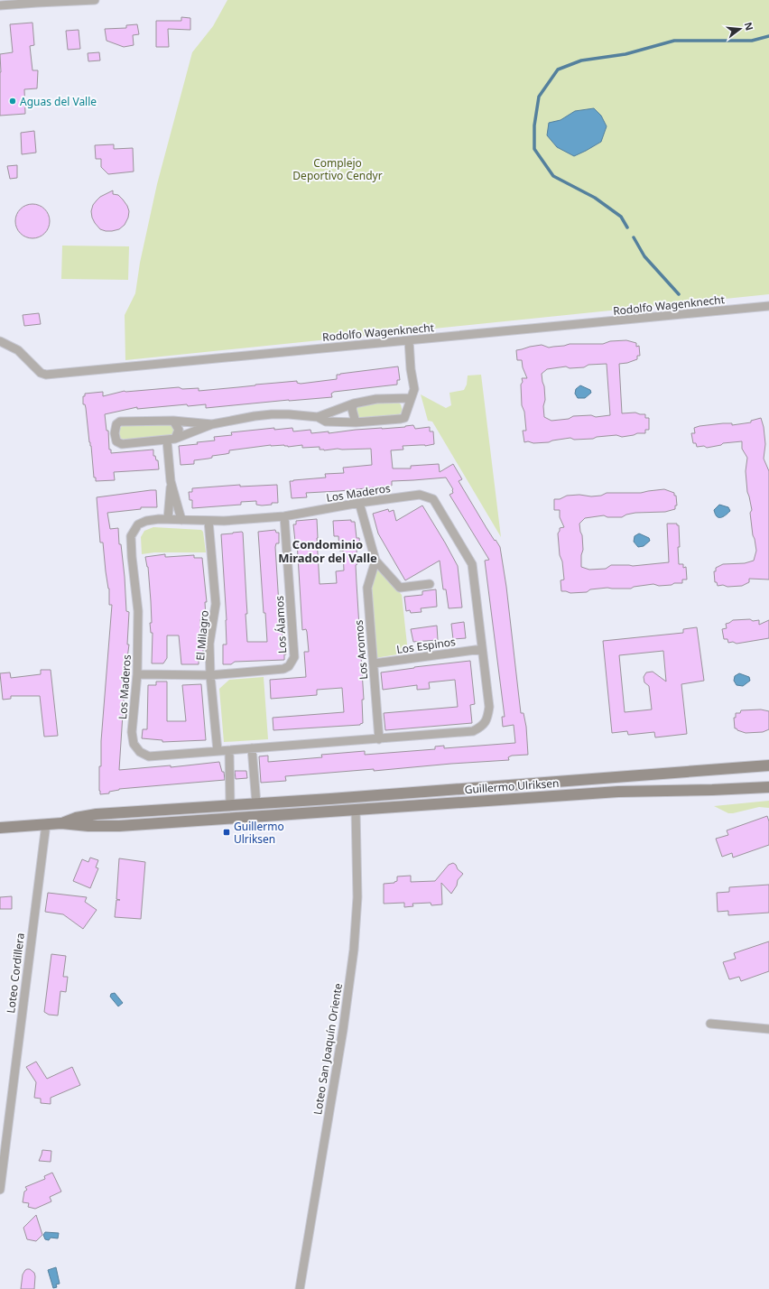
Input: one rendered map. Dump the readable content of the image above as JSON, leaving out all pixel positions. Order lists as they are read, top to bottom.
{
  "streets": {
    "main road": ["Guillermo Ulriksen"],
    "street": [
      "Rodolfo Wagenknecht",
      "Los Maderos",
      "Los Álamos",
      "El Milagro",
      "Los Espinos",
      "Los Aromos",
      "Loteo Cordillera",
      "Loteo San Joaquín Oriente"
    ]
  },
  "crossings": [
    ["Los Maderos", "Los Álamos"],
    ["Los Maderos", "El Milagro"],
    ["Los Maderos", "Los Espinos"],
    ["Los Maderos", "Los Aromos"],
    ["Los Álamos", "El Milagro"],
    ["Los Espinos", "Los Aromos"],
    ["Guillermo Ulriksen", "Loteo Cordillera"],
    ["Guillermo Ulriksen", "Loteo San Joaquín Oriente"]
  ],
  "districts": ["Condominio Mirador del Valle"],
  "parks": ["Complejo Deportivo Cendyr"],
  "places": {
    "other": ["Aguas del Valle"],
    "transit": ["Guillermo Ulriksen"]
  },
  "north": "right"
}
